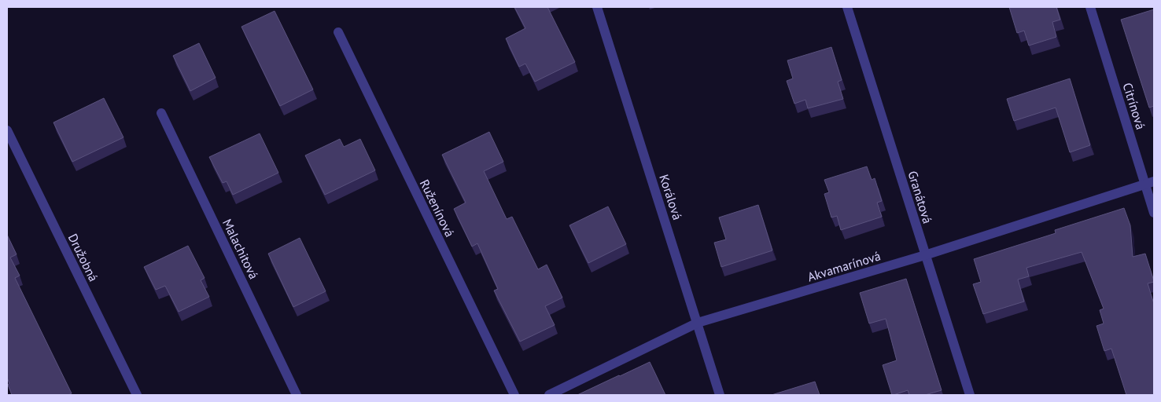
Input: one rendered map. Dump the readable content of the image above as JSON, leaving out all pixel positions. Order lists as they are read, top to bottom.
{
  "streets": {
    "street": [
      "Citrínová",
      "Korálová",
      "Granátová",
      "Ruženínová",
      "Malachitová",
      "Družobná",
      "Akvamarínová"
    ]
  },
  "crossings": [
    ["Citrínová", "Akvamarínová"],
    ["Korálová", "Akvamarínová"],
    ["Granátová", "Akvamarínová"]
  ]
}
